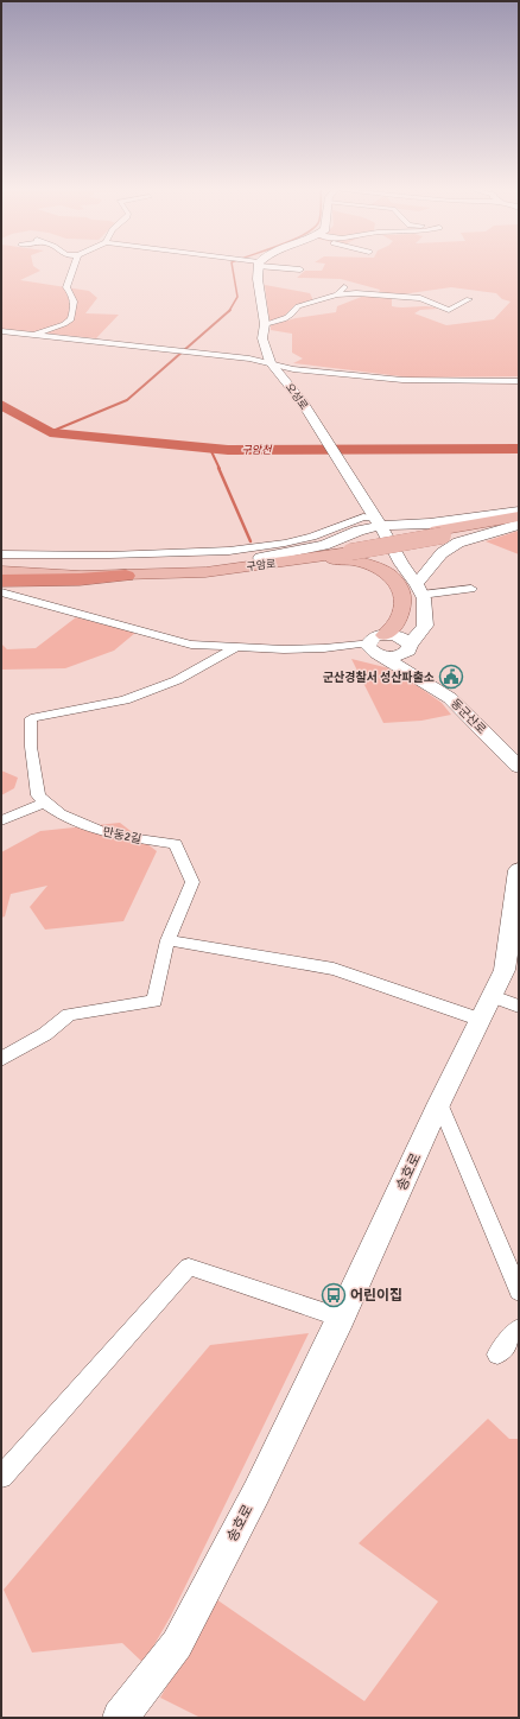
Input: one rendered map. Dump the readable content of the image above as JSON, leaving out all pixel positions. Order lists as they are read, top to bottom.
{
  "streets": {
    "main road": [
      "오성로",
      "구암로",
      "동군산로",
      "송호로"
    ],
    "street": ["만동2길"]
  },
  "water": ["구암천"],
  "places": {
    "public building": ["군산경찰서 성산파출소"],
    "bus stop": ["어린이집"]
  }
}
